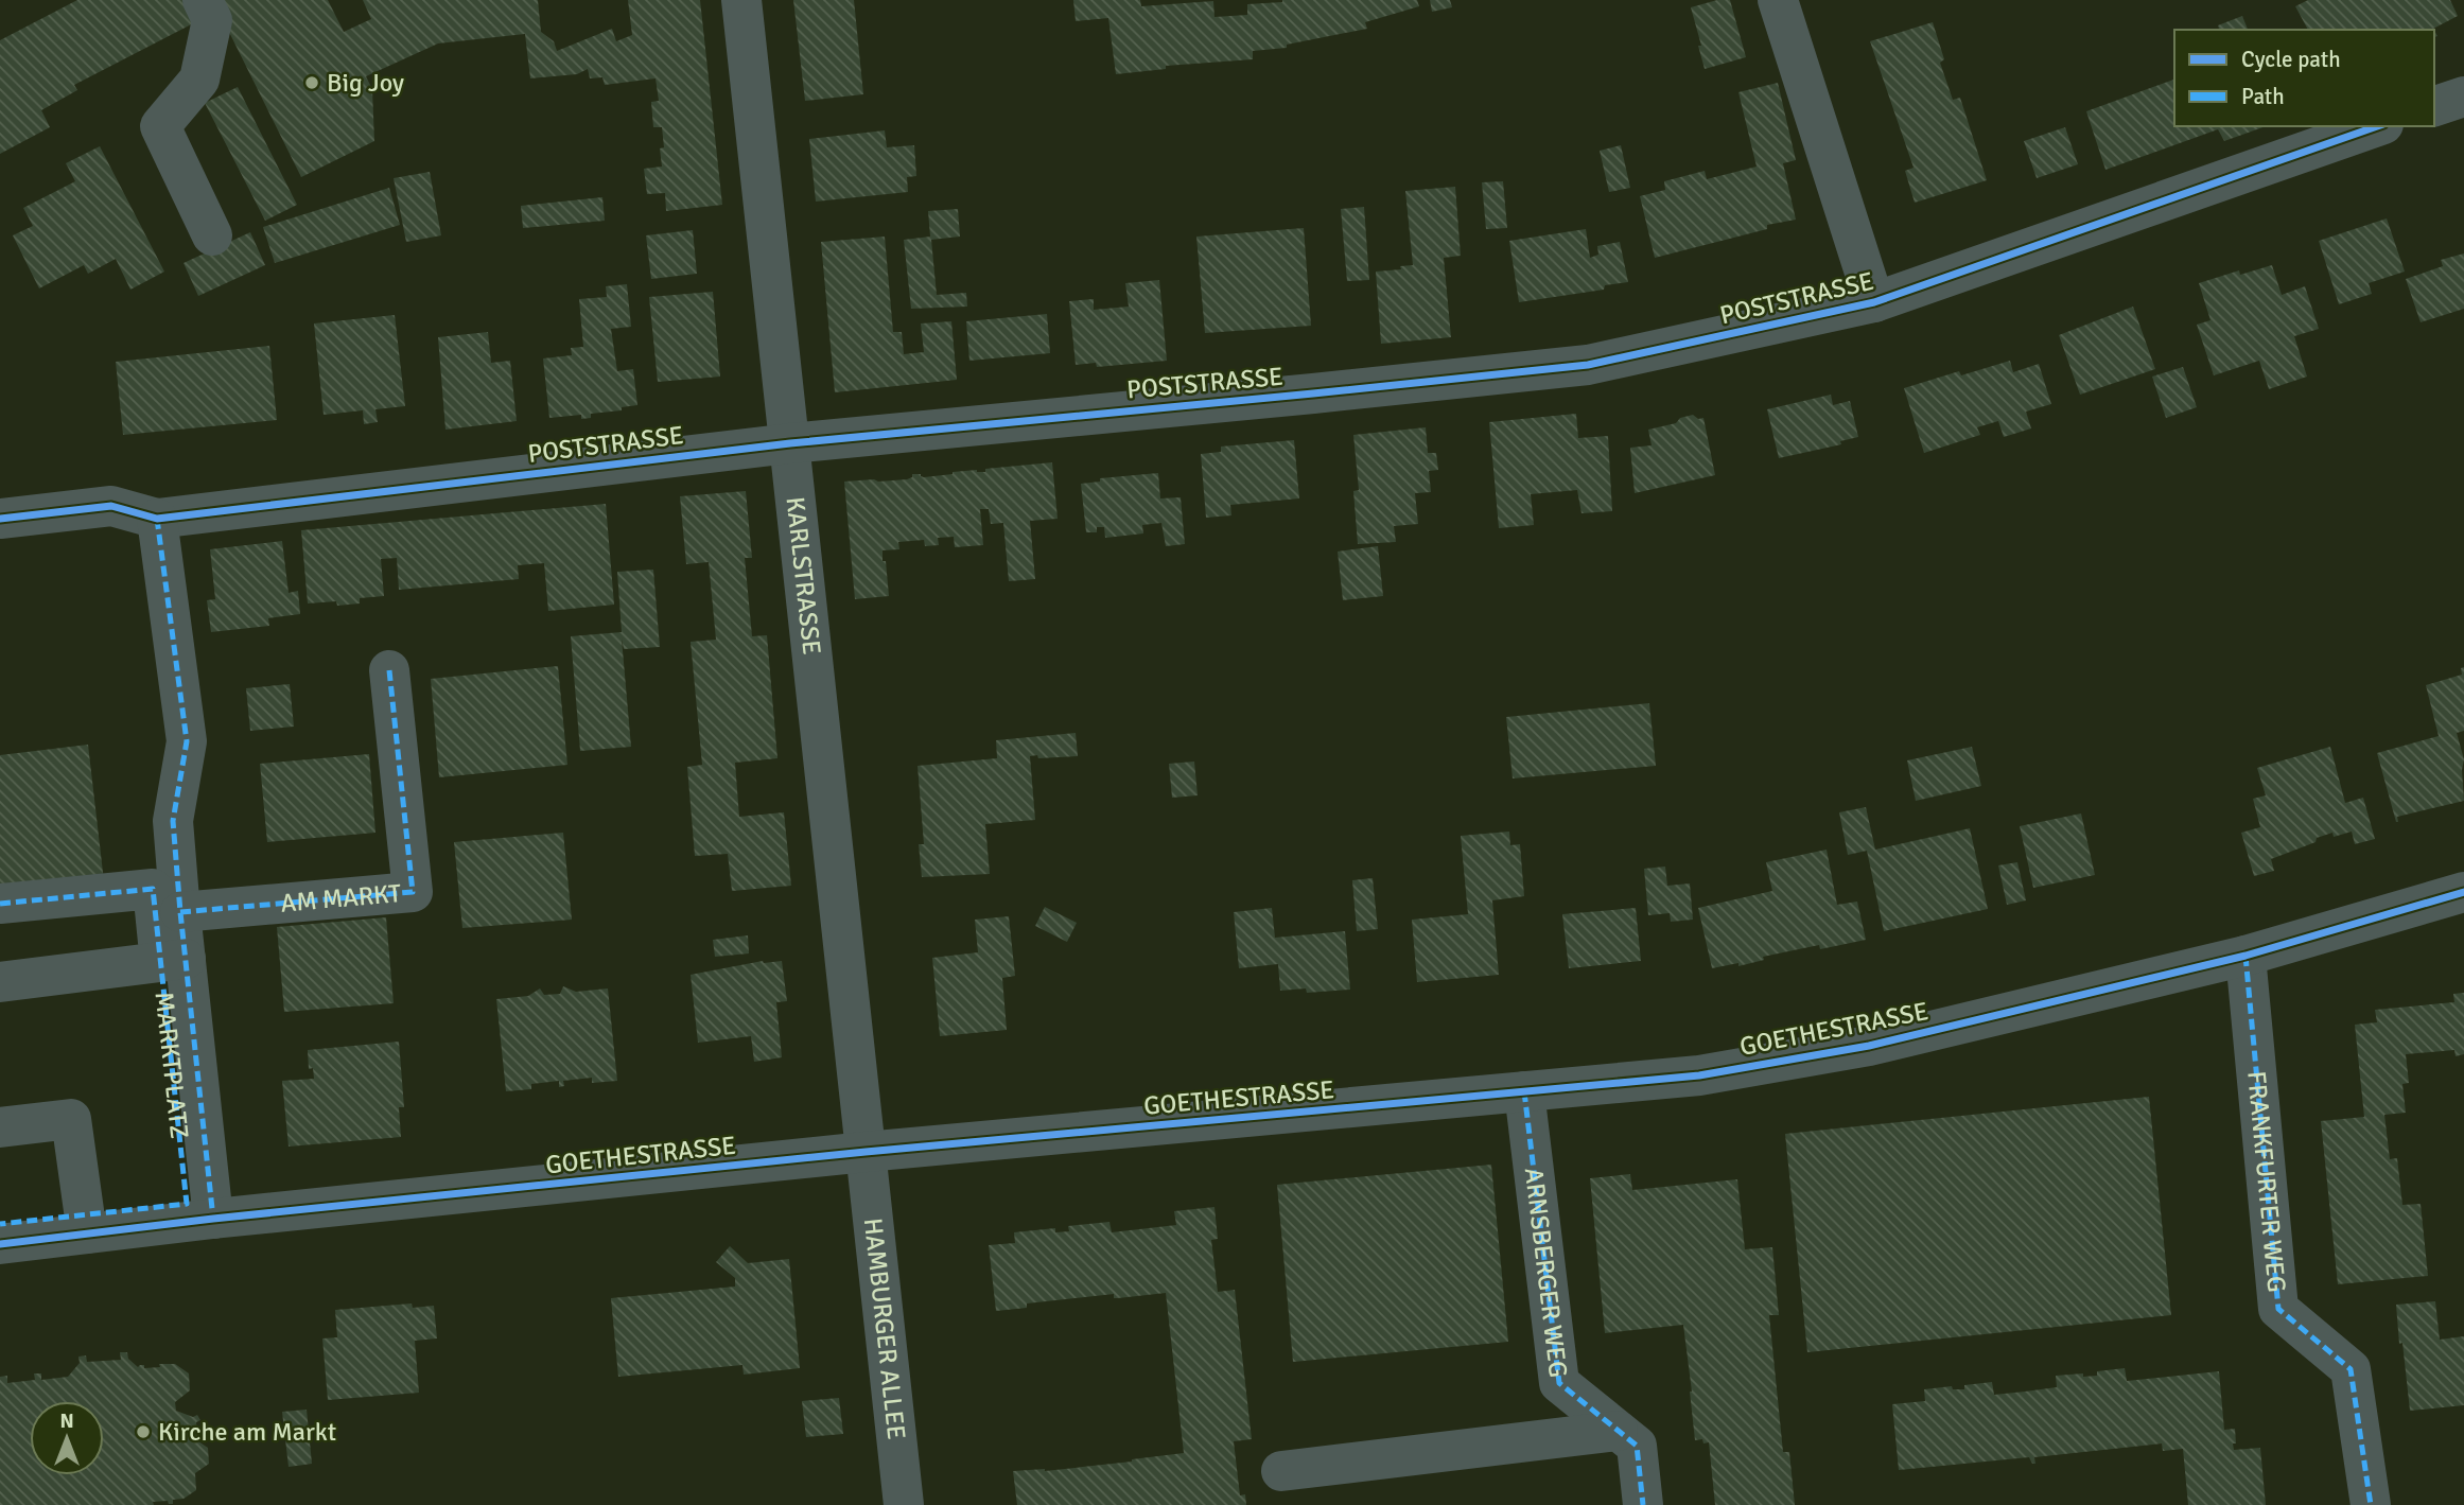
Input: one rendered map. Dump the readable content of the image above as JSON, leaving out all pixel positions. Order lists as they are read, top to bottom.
{
  "streets": {
    "street": [
      "POSTSTRASSE",
      "KARLSTRASSE",
      "AM MARKT",
      "GOETHESTRASSE",
      "MARKTPLATZ",
      "FRANKFURTER WEG",
      "ARNSBERGER WEG",
      "HAMBURGER ALLEE"
    ]
  },
  "crossings": [
    ["POSTSTRASSE", "KARLSTRASSE"],
    ["KARLSTRASSE", "GOETHESTRASSE"],
    ["KARLSTRASSE", "HAMBURGER ALLEE"],
    ["GOETHESTRASSE", "MARKTPLATZ"],
    ["GOETHESTRASSE", "FRANKFURTER WEG"],
    ["GOETHESTRASSE", "ARNSBERGER WEG"],
    ["GOETHESTRASSE", "HAMBURGER ALLEE"]
  ],
  "places": ["Big Joy", "Kirche am Markt"],
  "legend": ["Cycle path", "Path"],
  "north": "top"
}
